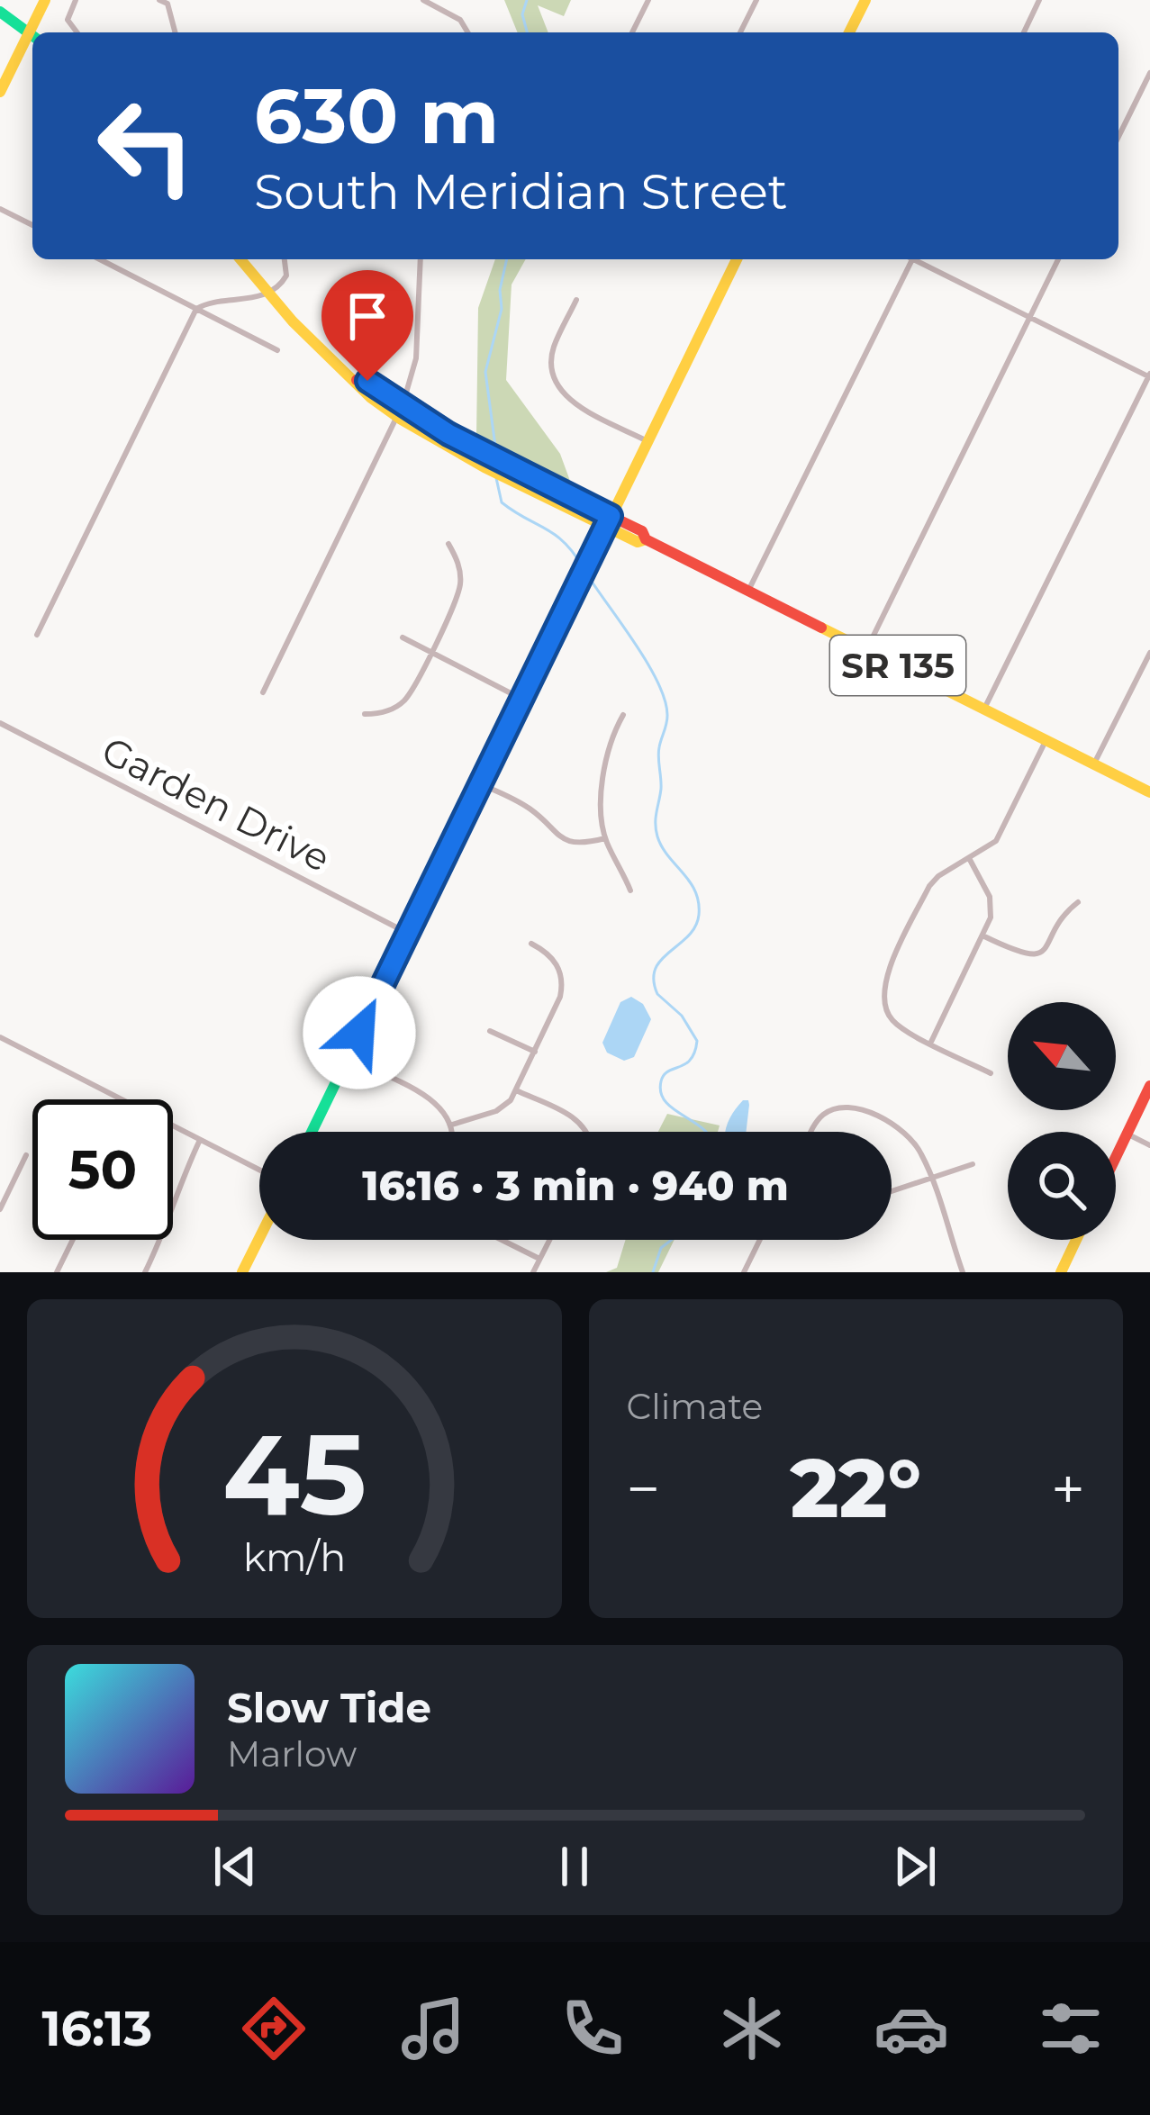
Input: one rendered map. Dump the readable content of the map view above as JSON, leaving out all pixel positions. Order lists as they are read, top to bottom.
{
  "streets": {
    "main road": ["SR 135"],
    "street": ["Garden Drive"]
  },
  "north": "top left",
  "page": {
    "turn": ["630 m", "South Meridian Street"],
    "limit": "50",
    "trip": "16:16 · 3 min · 940 m",
    "tile": "Climate",
    "heat": ["−", "22°", "+"],
    "song": ["Slow Tide", "Marlow"],
    "tabs": "16:13",
    "gauge": ["45", "km/h"]
  }
}
